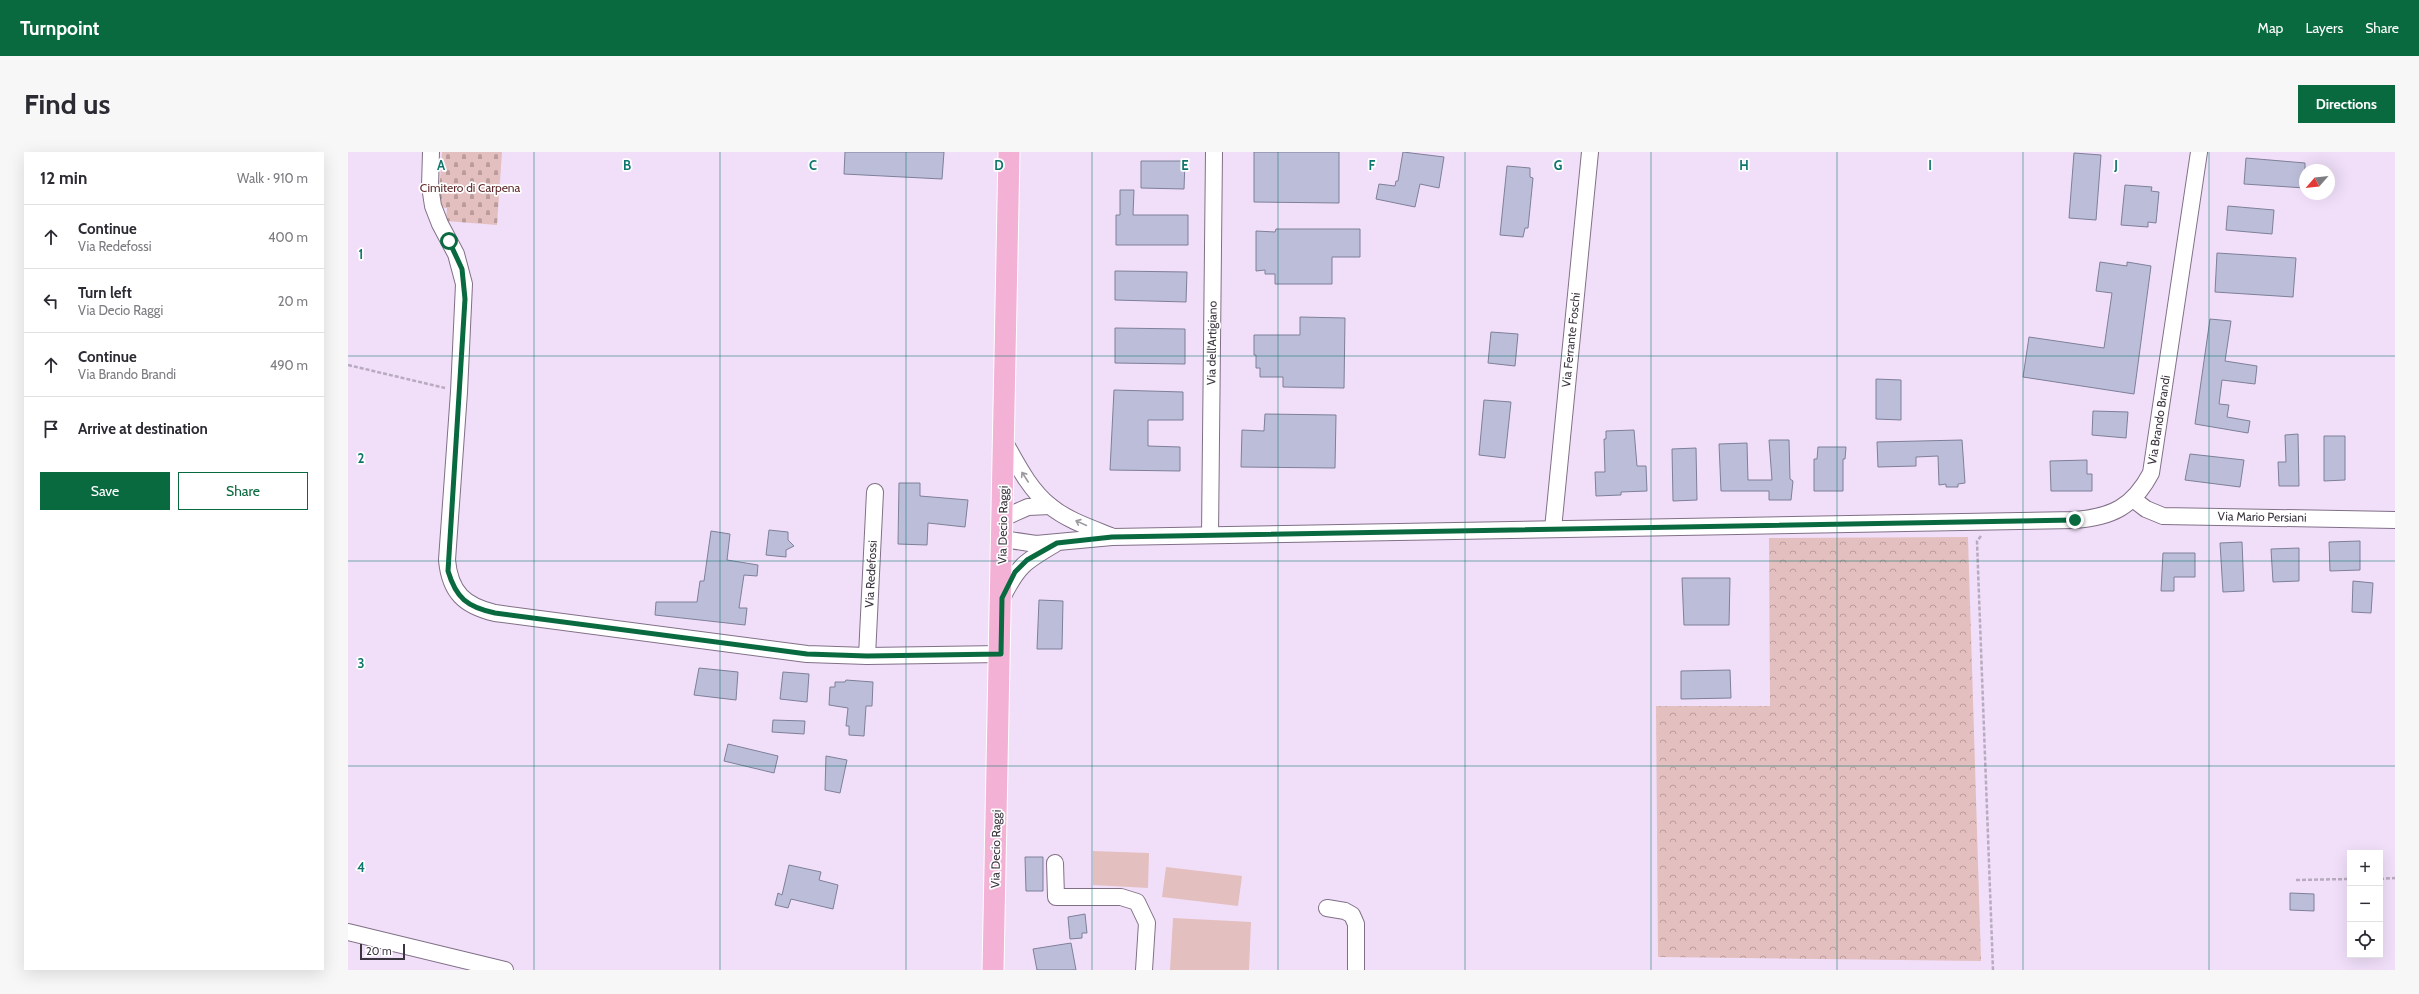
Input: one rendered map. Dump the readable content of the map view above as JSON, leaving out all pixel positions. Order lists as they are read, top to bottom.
{
  "streets": {
    "main road": ["Via Decio Raggi"],
    "street": [
      "Via Ferrante Foschi",
      "Via dell'Artigiano",
      "Via Brando Brandi",
      "Via Mario Persiani",
      "Via Redefossi"
    ]
  },
  "crossings": [
    ["Via Ferrante Foschi", "Via Brando Brandi"],
    ["Via dell'Artigiano", "Via Brando Brandi"],
    ["Via Brando Brandi", "Via Mario Persiani"],
    ["Via Brando Brandi", "Via Decio Raggi"]
  ],
  "parks": ["Cimitero di Carpena"],
  "scale_bar": "20 m",
  "north": "bottom left",
  "page": {
    "header": "Turnpoint",
    "nav": ["Map", "Layers", "Share"],
    "buttons": [
      "Directions",
      ["Save", "Share"]
    ],
    "title": "Find us",
    "heading": ["12 min", "Walk · 910 m"],
    "list": [
      ["Continue", "Via Redefossi", "400 m"],
      ["Turn left", "Via Decio Raggi", "20 m"],
      ["Continue", "Via Brando Brandi", "490 m"],
      "Arrive at destination"
    ],
    "map_buttons": ["+", "−"],
    "scale": "20 m"
  },
  "grid": {
    "columns": [
      "A",
      "B",
      "C",
      "D",
      "E",
      "F",
      "G",
      "H",
      "I",
      "J"
    ],
    "rows": [
      "1",
      "2",
      "3",
      "4"
    ]
  }
}
